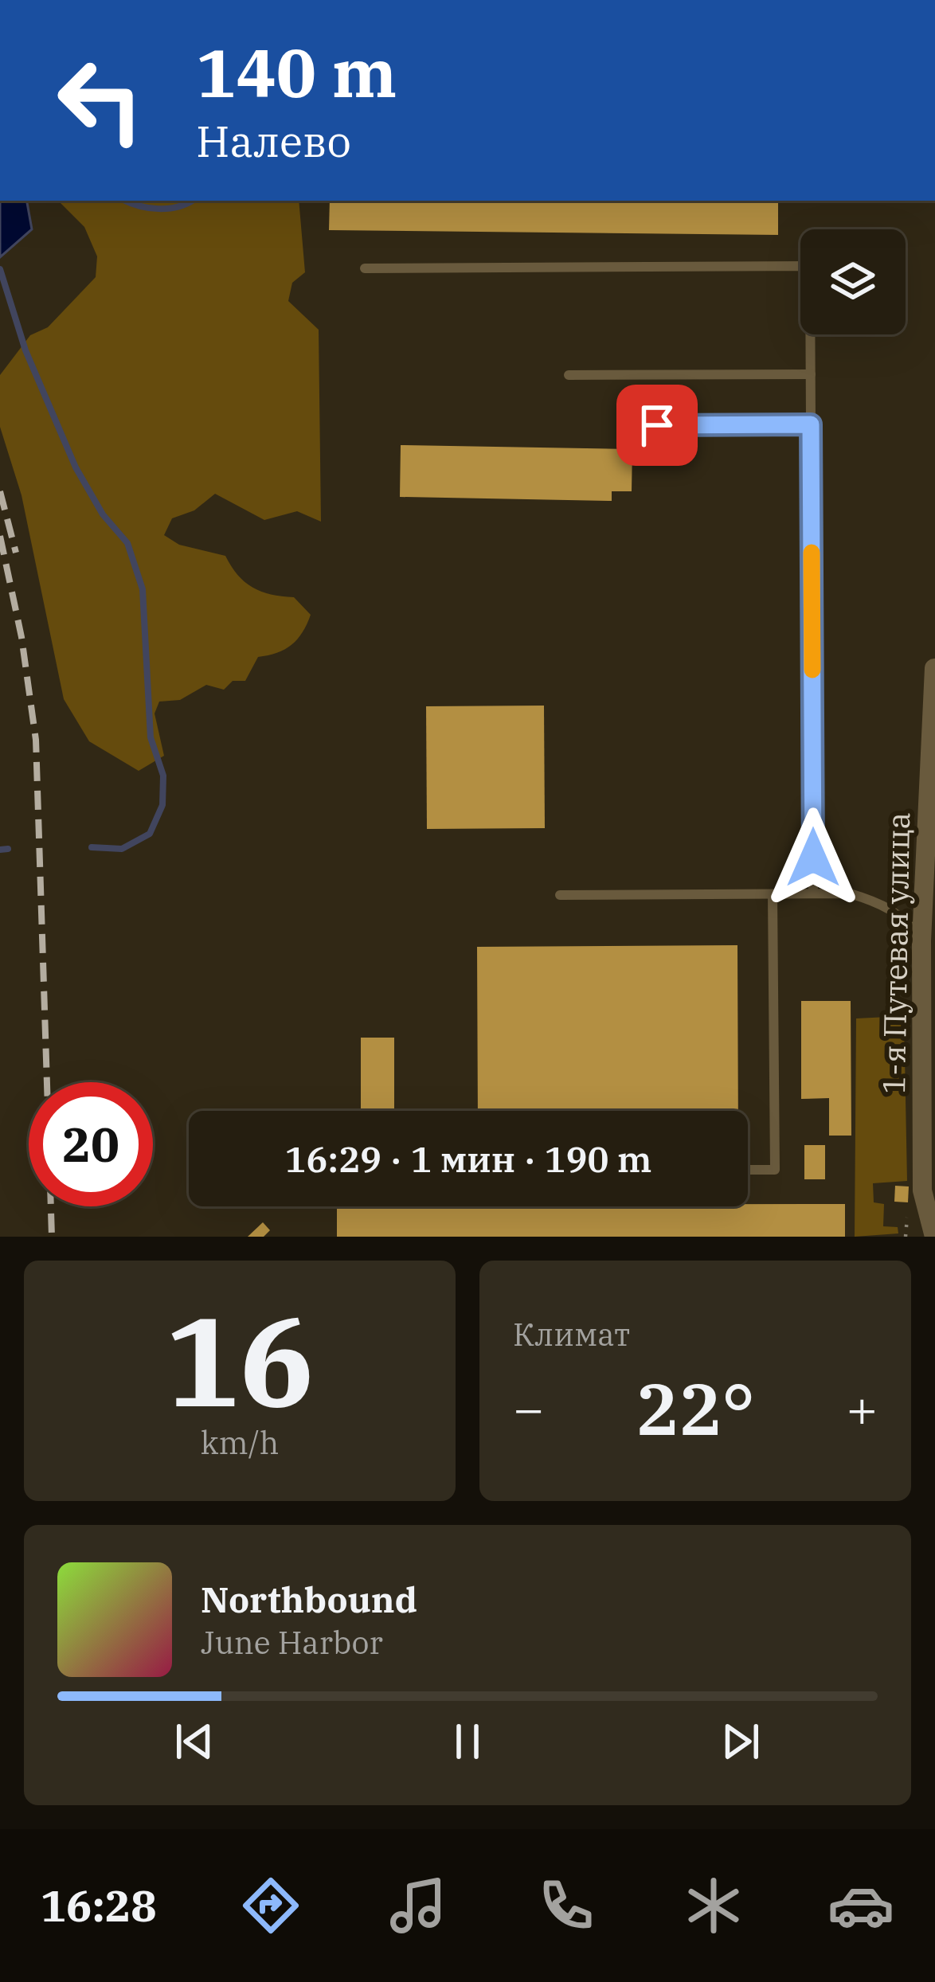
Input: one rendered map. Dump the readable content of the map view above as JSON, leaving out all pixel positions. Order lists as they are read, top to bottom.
{
  "streets": {
    "street": ["1-я Путевая улица"]
  },
  "page": {
    "turn": ["140 m", "Налево"],
    "limit": "20",
    "trip": "16:29 · 1 мин · 190 m",
    "tile": [
      ["16", "km/h"],
      "Климат"
    ],
    "heat": ["−", "22°", "+"],
    "song": ["Northbound", "June Harbor"],
    "tabs": "16:28"
  }
}
